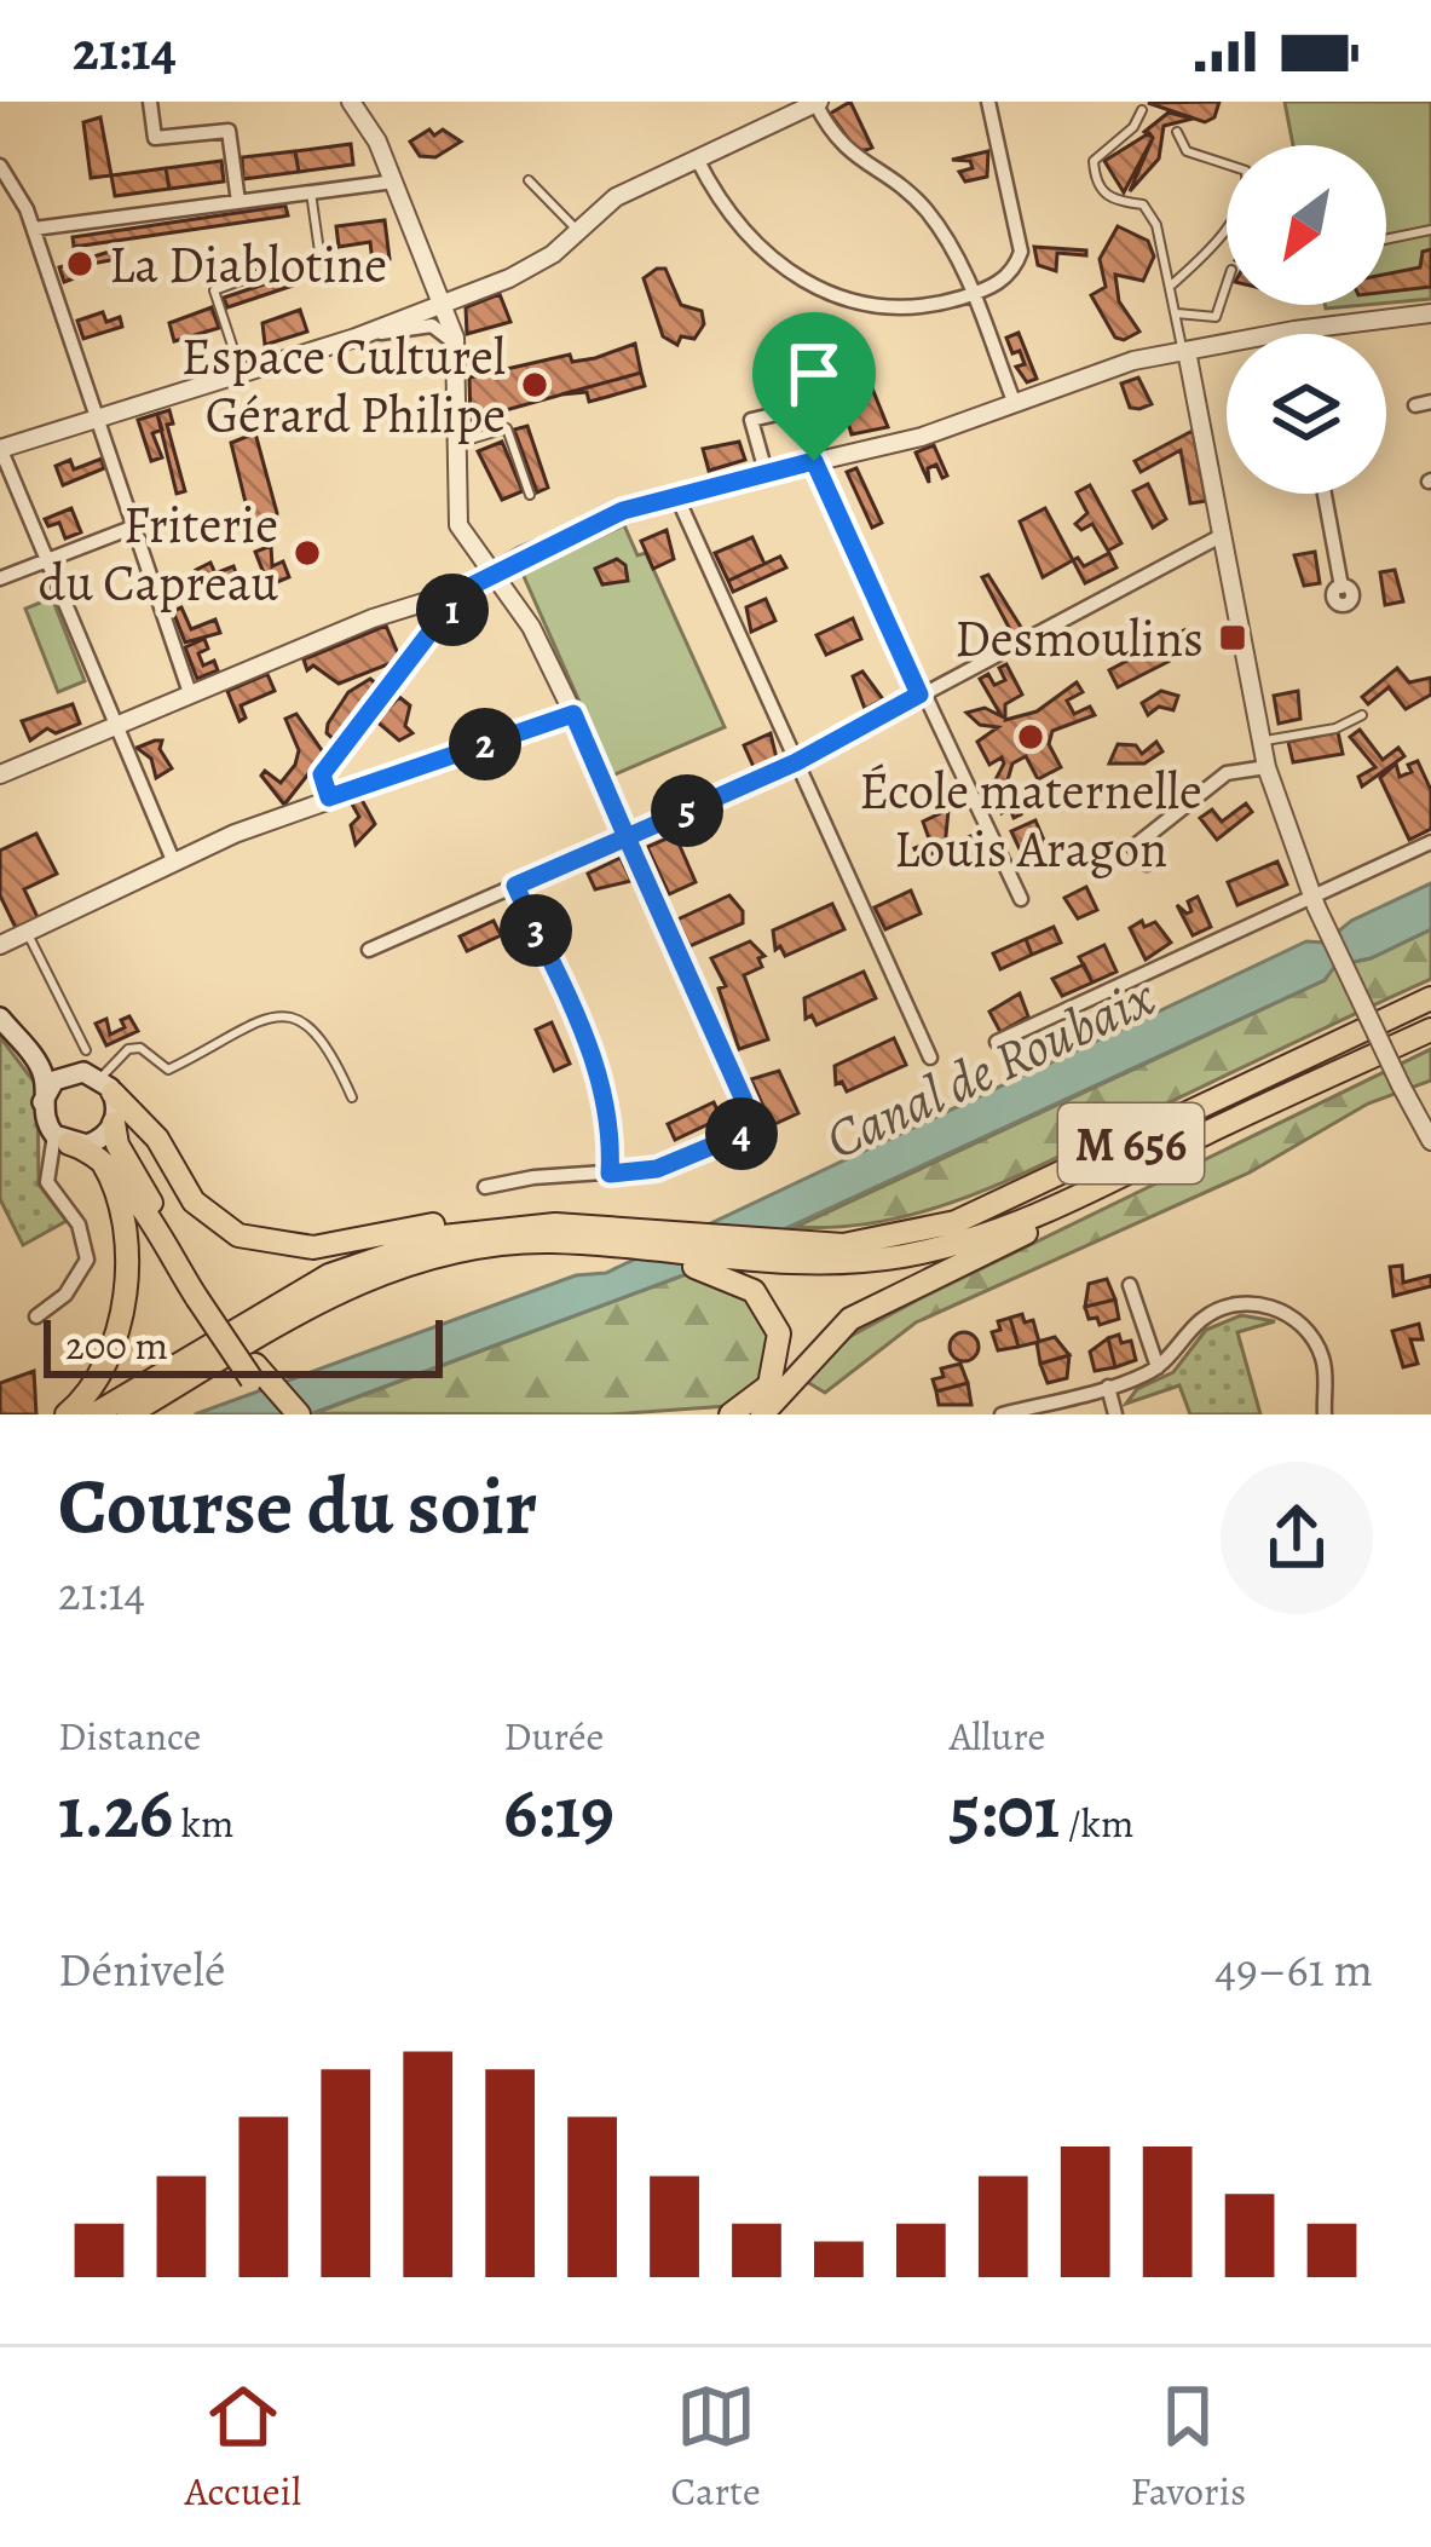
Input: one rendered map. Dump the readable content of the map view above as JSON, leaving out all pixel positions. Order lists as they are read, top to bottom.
{
  "streets": {
    "highway": ["M 656"]
  },
  "water": ["Canal de Roubaix"],
  "places": {
    "other": [
      "La Diablotine",
      "Espace Culturel Gérard Philipe",
      "Friterie du Capreau",
      "École maternelle Louis Aragon"
    ],
    "transit": ["Desmoulins"]
  },
  "scale_bar": "200 m",
  "north": "bottom left",
  "page": {
    "status": "21:14",
    "pins": [
      "1",
      "2",
      "5",
      "3",
      "4"
    ],
    "scale": "200 m",
    "heading": ["Course du soir", "21:14"],
    "stats": [
      ["Distance", "1.26 km"],
      ["Durée", "6:19"],
      ["Allure", "5:01 /km"]
    ],
    "chart": ["Dénivelé", "49–61 m"],
    "tabs": ["Accueil", "Carte", "Favoris"]
  }
}
